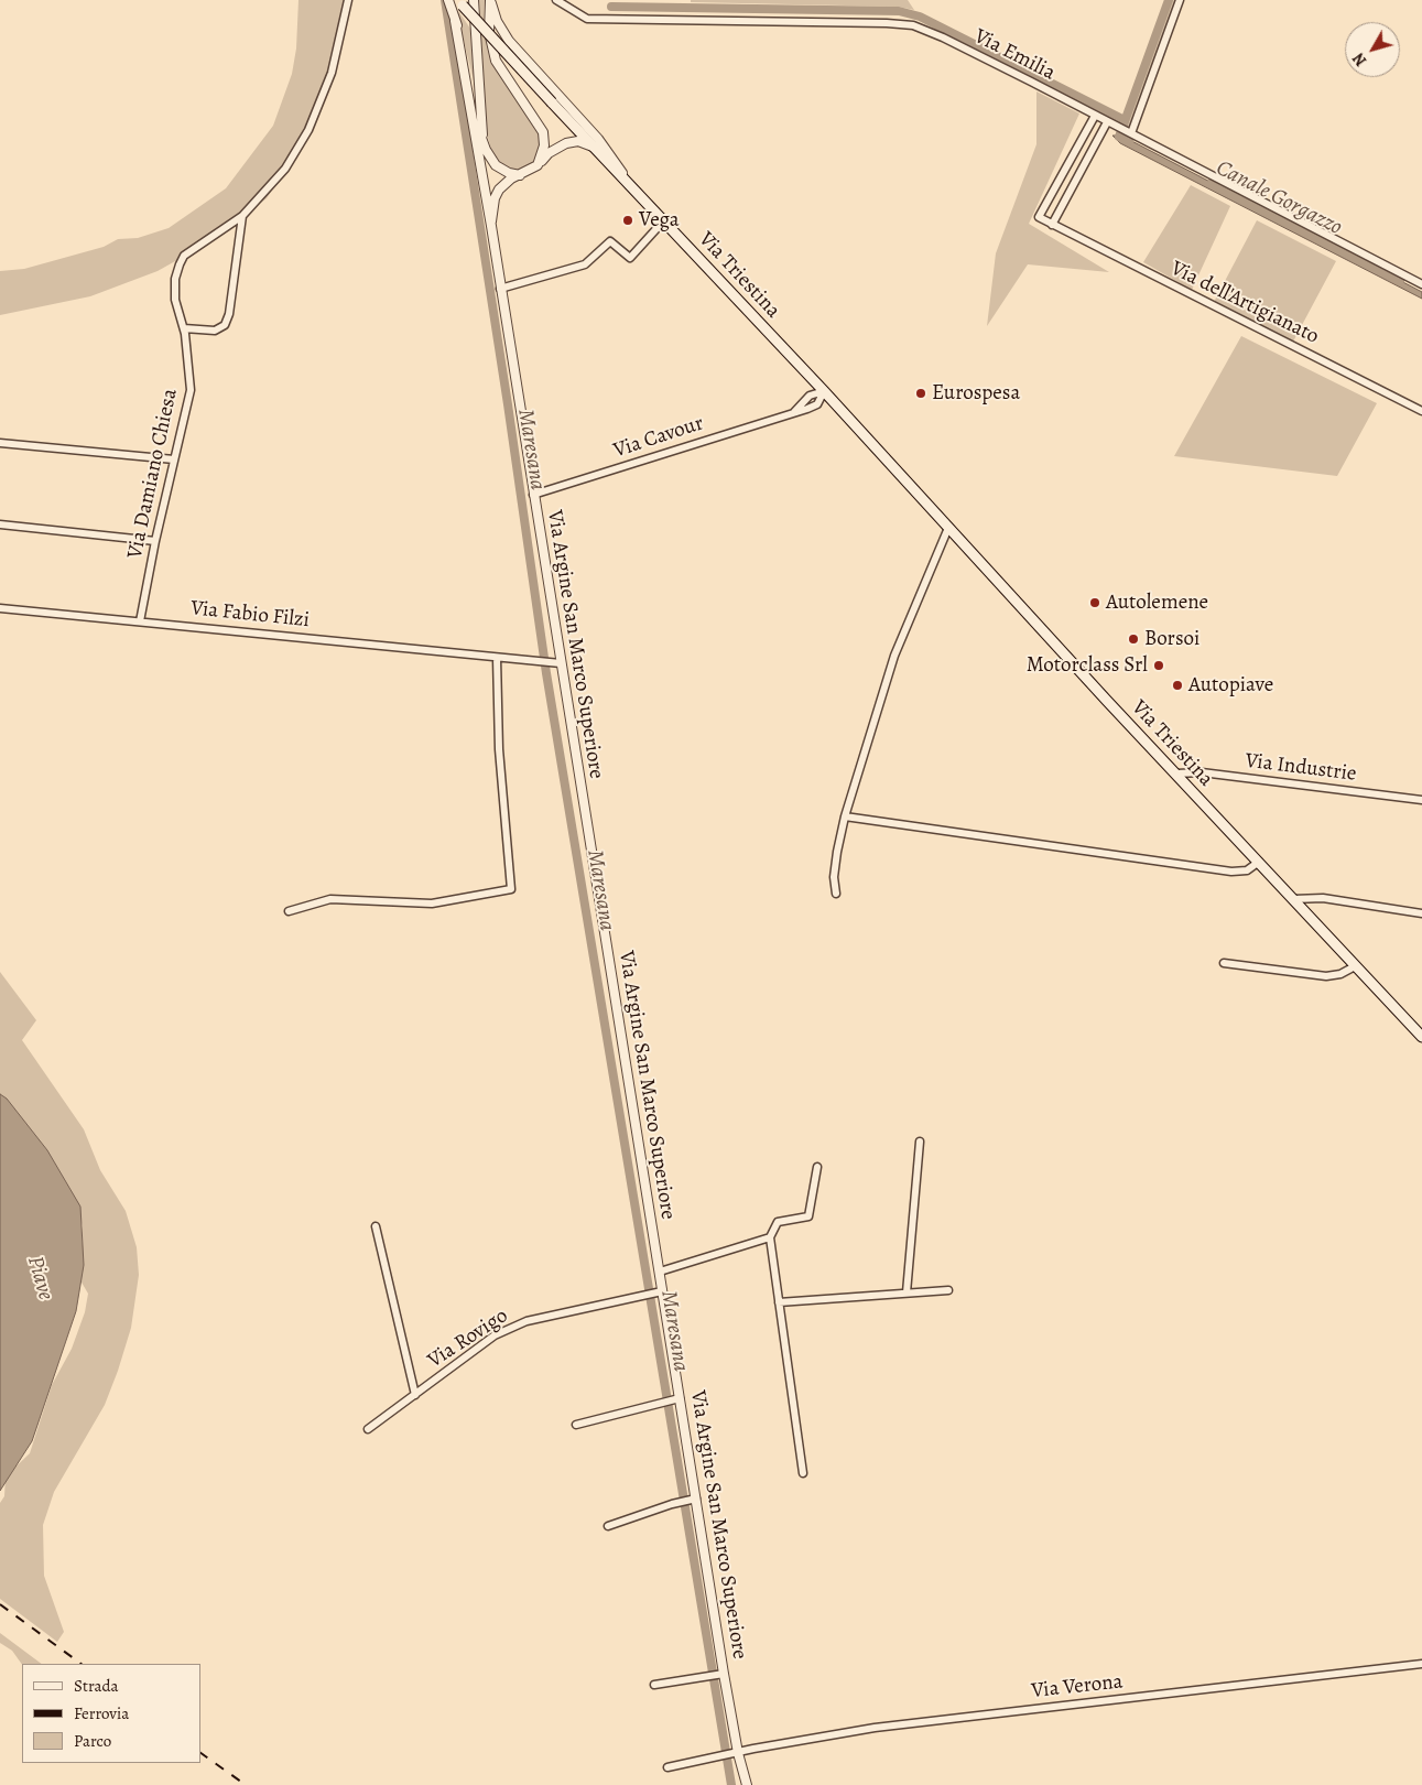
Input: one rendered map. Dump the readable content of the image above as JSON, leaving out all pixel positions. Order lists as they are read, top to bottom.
{
  "streets": {
    "main road": ["Via Triestina"],
    "street": [
      "Via Emilia",
      "Via dell'Artigianato",
      "Via Cavour",
      "Via Damiano Chiesa",
      "Via Fabio Filzi",
      "Via Argine San Marco Superiore",
      "Via Industrie",
      "Via Rovigo",
      "Via Verona"
    ]
  },
  "crossings": [
    ["Via Triestina", "Via Cavour"],
    ["Via Triestina", "Via Industrie"],
    ["Via Cavour", "Via Argine San Marco Superiore"],
    ["Via Damiano Chiesa", "Via Fabio Filzi"],
    ["Via Fabio Filzi", "Via Argine San Marco Superiore"],
    ["Via Argine San Marco Superiore", "Via Rovigo"],
    ["Via Argine San Marco Superiore", "Via Verona"]
  ],
  "water": ["Canale Gorgazzo", "Maresana", "Piave"],
  "places": [
    "Vega",
    "Eurospesa",
    "Autolemene",
    "Borsoi",
    "Motorclass Srl",
    "Autopiave"
  ],
  "legend": ["Strada", "Ferrovia", "Parco"],
  "north": "bottom left"
}
